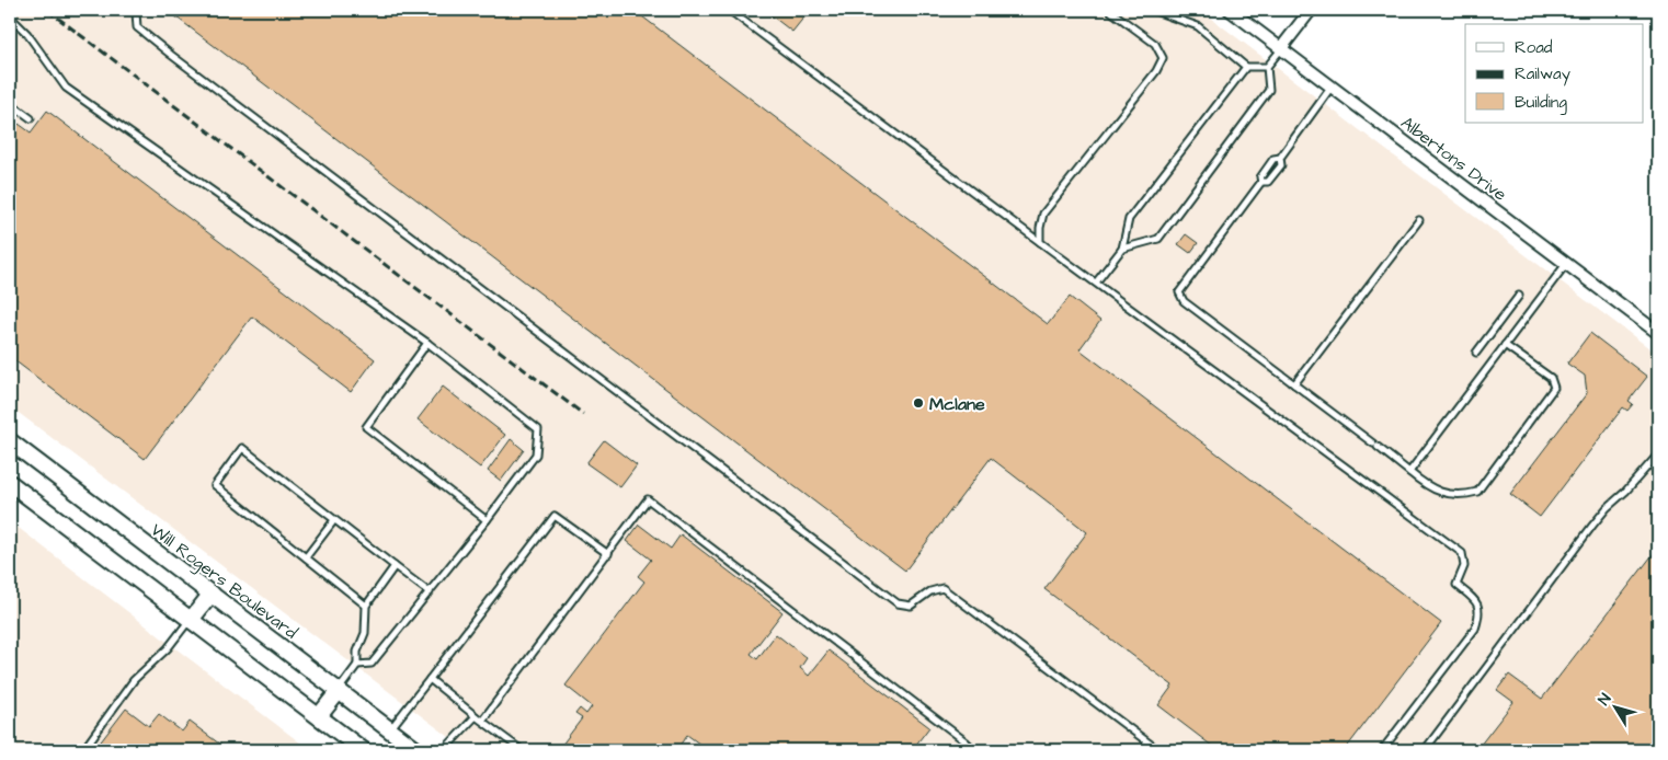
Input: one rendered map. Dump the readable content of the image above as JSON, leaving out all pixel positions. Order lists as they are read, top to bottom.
{
  "streets": {
    "main road": ["Will Rogers Boulevard"],
    "street": ["Albertons Drive"]
  },
  "places": ["Mclane"],
  "legend": ["Road", "Railway", "Building"],
  "north": "top left"
}
